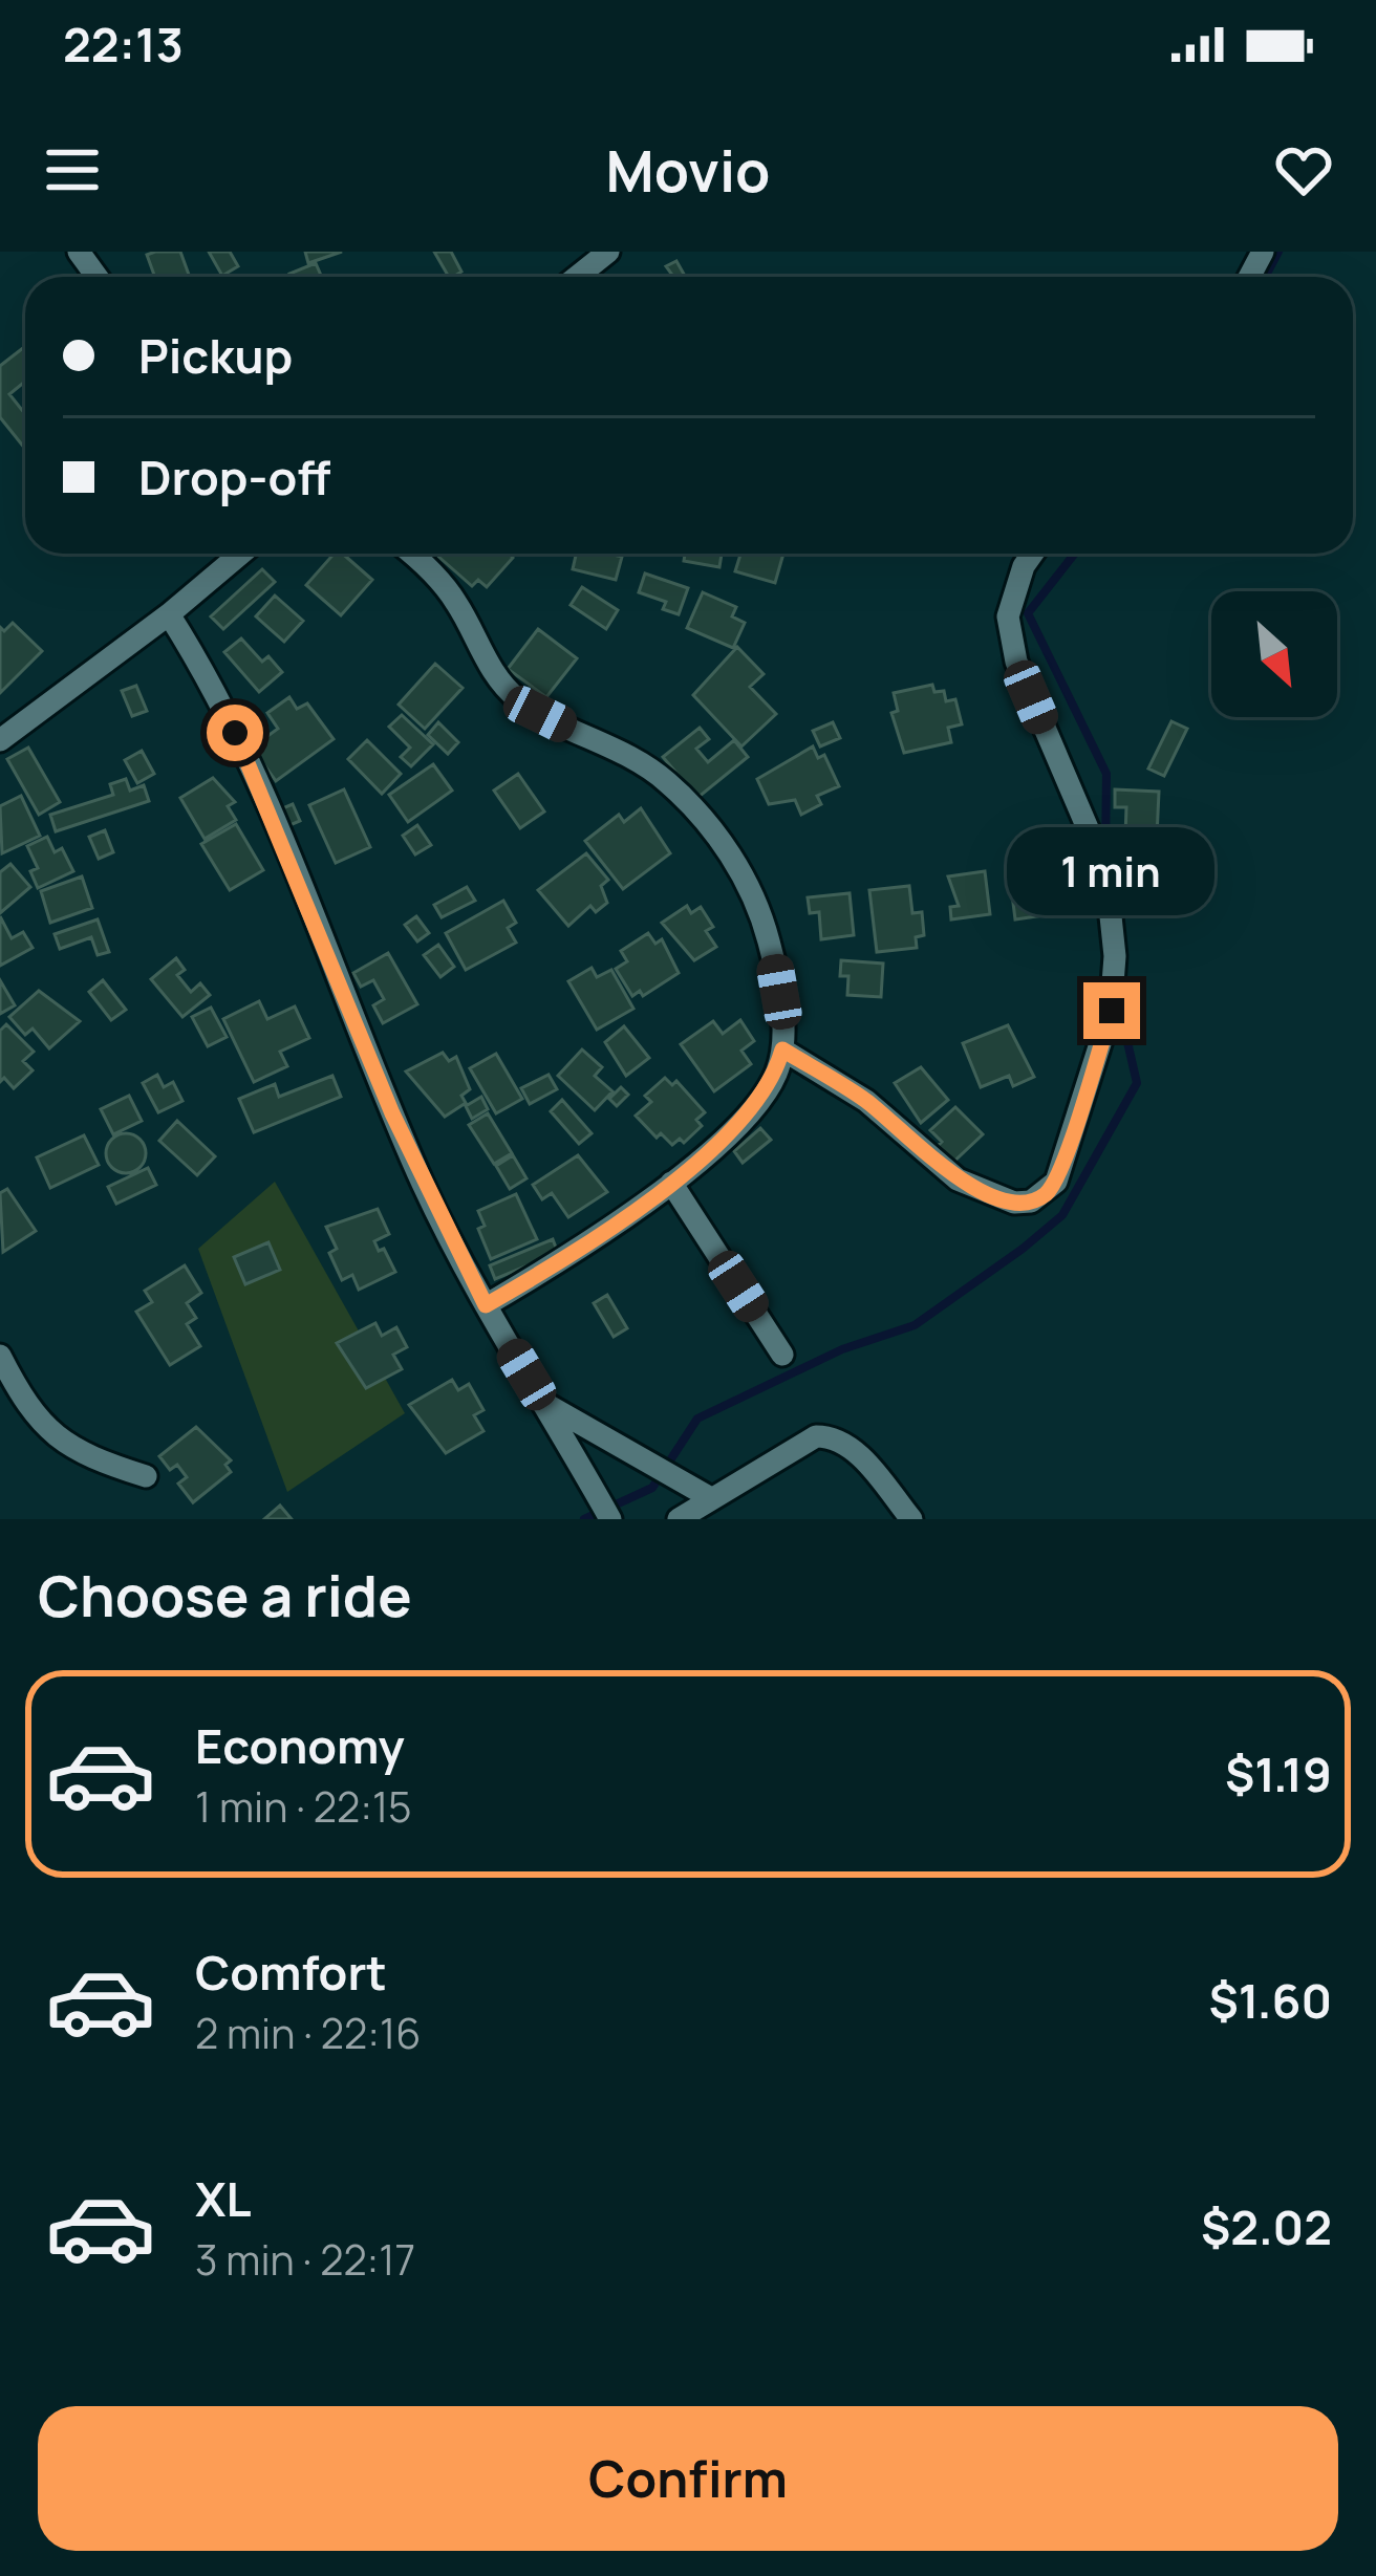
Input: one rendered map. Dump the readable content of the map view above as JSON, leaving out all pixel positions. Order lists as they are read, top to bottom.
{
  "north": "bottom right",
  "page": {
    "status": "22:13",
    "header": "Movio",
    "banner": ["Pickup", "Drop-off"],
    "bubble": "1 min",
    "heading": "Choose a ride",
    "list": [
      {
        "name": "Economy",
        "note": "1 min · 22:15",
        "value": "$1.19"
      },
      {
        "name": "Comfort",
        "note": "2 min · 22:16",
        "value": "$1.60"
      },
      {
        "name": "XL",
        "note": "3 min · 22:17",
        "value": "$2.02"
      }
    ],
    "buttons": "Confirm"
  }
}
